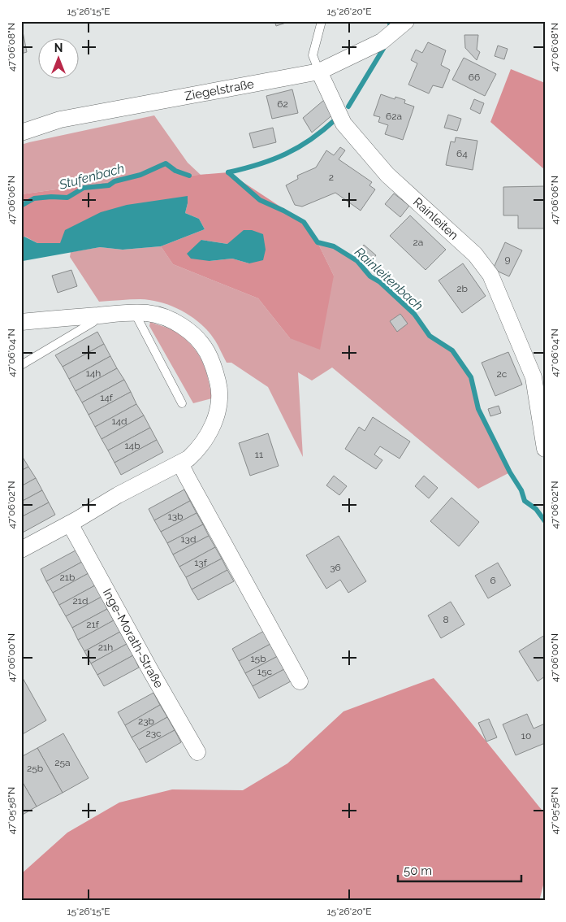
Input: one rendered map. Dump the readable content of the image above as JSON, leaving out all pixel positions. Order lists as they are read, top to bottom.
{
  "streets": {
    "street": ["Ziegelstraße", "Rainleiten", "Inge-Morath-Straße"]
  },
  "crossings": [
    ["Ziegelstraße", "Rainleiten"]
  ],
  "water": ["Stufenbach", "Rainleitenbach"],
  "house_numbers": [
    "66",
    "62",
    "62a",
    "64",
    "2",
    "2a",
    "9",
    "2b",
    "14h",
    "2c",
    "14f",
    "14d",
    "14b",
    "11",
    "13b",
    "13d",
    "13f",
    "36",
    "21b",
    "6",
    "21d",
    "8",
    "21f",
    "21h",
    "15b",
    "15c",
    "23b",
    "23c",
    "10",
    "25a",
    "25b"
  ],
  "scale_bar": "50 m",
  "north": "top",
  "coordinates": [
    "15°26'15\"E",
    "15°26'20\"E",
    "47°06'08\"N",
    "47°06'06\"N",
    "47°06'04\"N",
    "47°06'02\"N",
    "47°06'00\"N",
    "47°05'58\"N"
  ]
}
